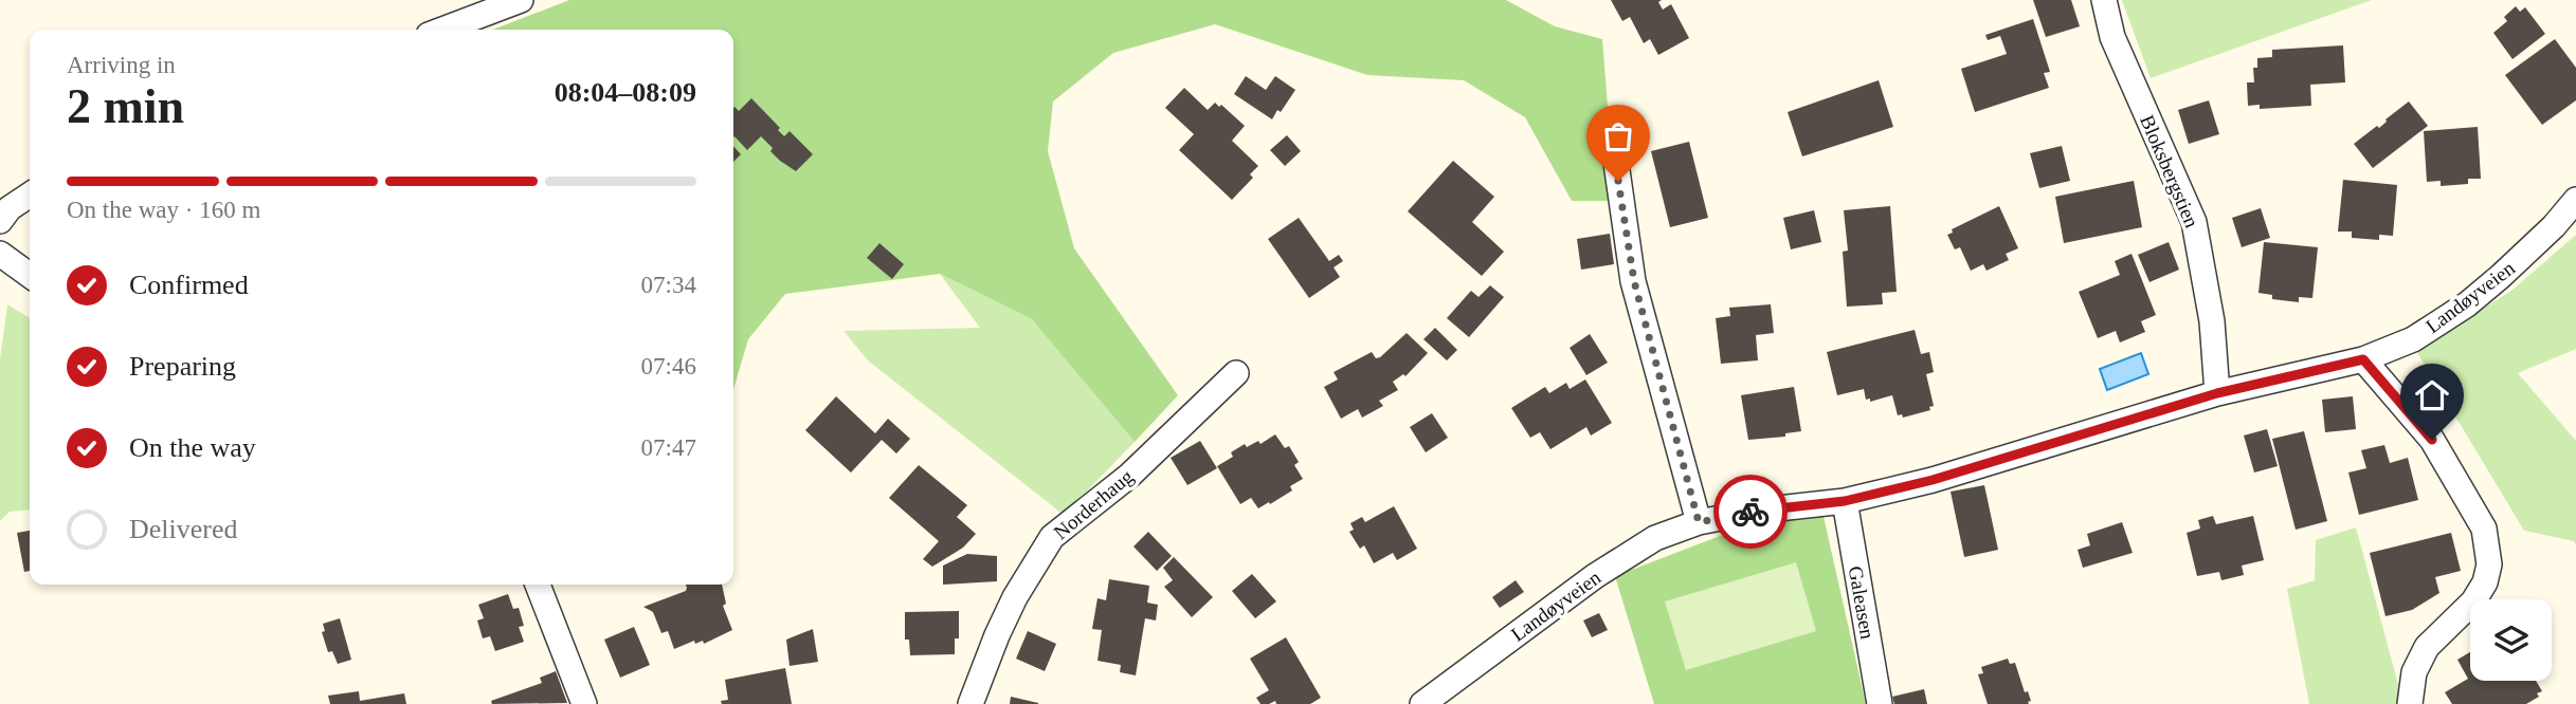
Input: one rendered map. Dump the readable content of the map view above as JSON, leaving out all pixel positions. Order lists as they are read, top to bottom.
{
  "streets": {
    "street": [
      "Bloksbergstien",
      "Landøyveien",
      "Norderhaug",
      "Galeasen"
    ]
  },
  "crossings": [
    ["Bloksbergstien", "Landøyveien"],
    ["Landøyveien", "Galeasen"]
  ],
  "page": {
    "heading": ["2 min", "Arriving in", "08:04–08:09"],
    "bar": "On the way · 160 m",
    "list": [
      ["Confirmed", "07:34"],
      ["Preparing", "07:46"],
      ["On the way", "07:47"],
      "Delivered"
    ]
  }
}
